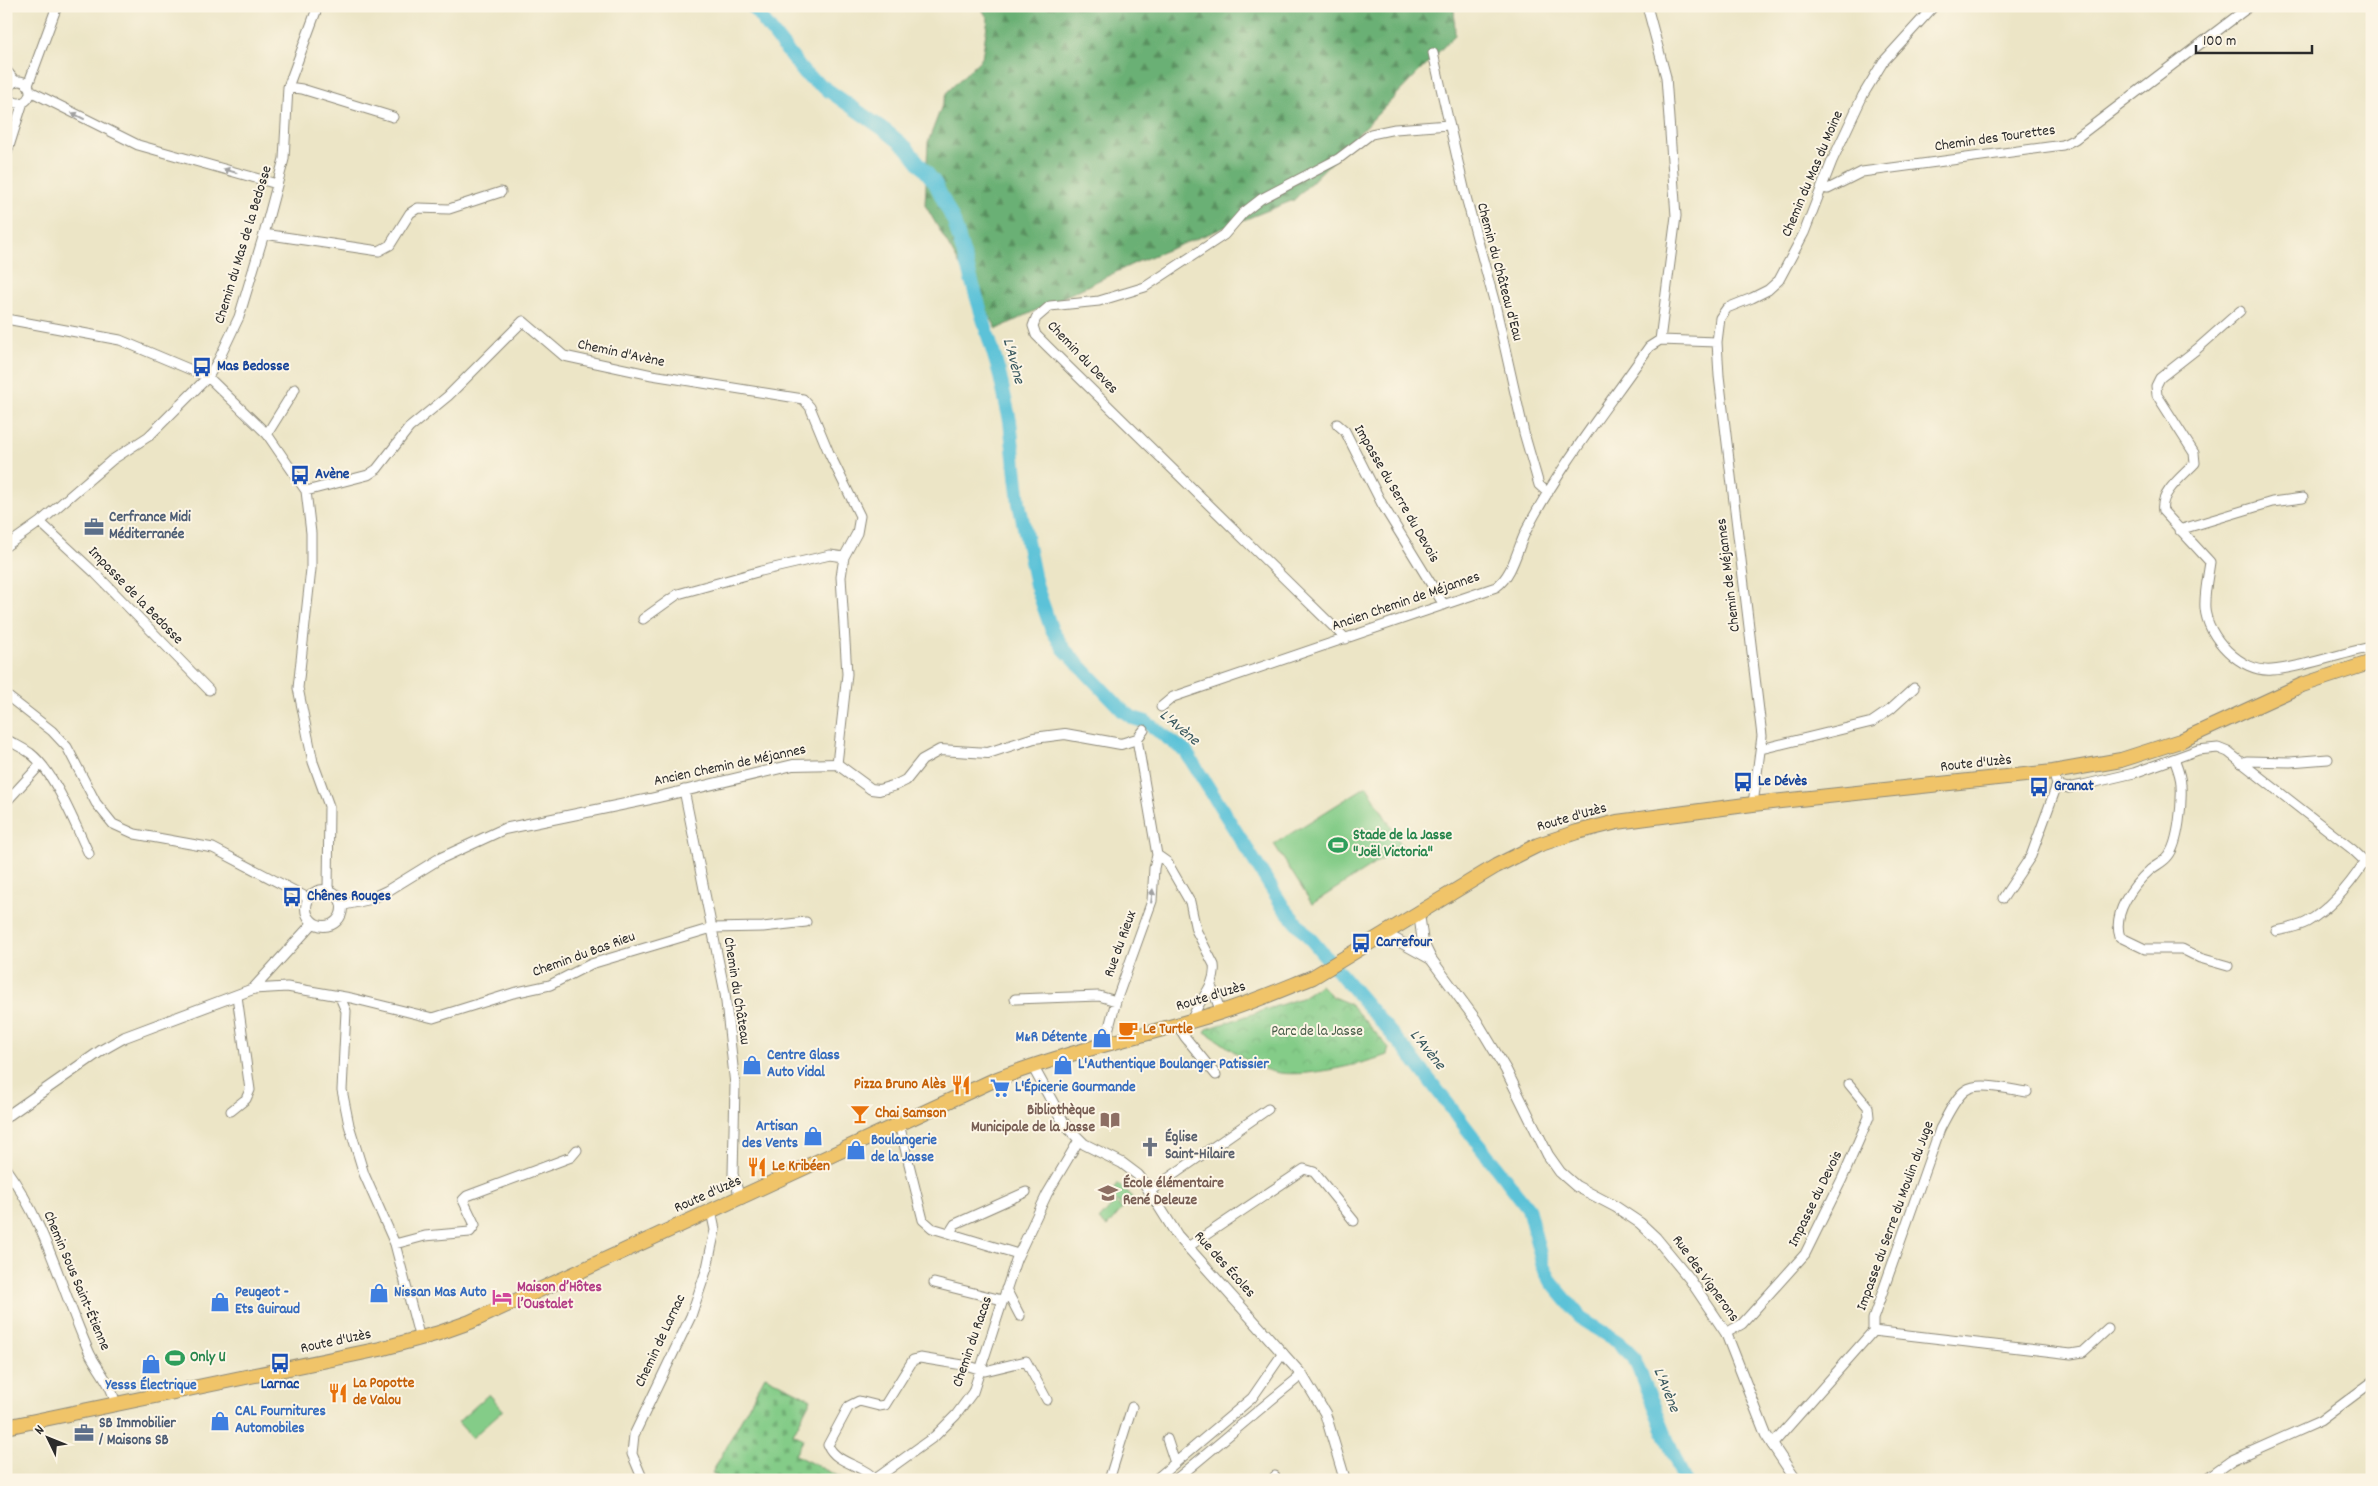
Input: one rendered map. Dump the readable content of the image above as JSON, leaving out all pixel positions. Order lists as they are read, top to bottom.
{
  "streets": {
    "main road": ["Route d'Uzès"],
    "street": [
      "Chemin des Tourettes",
      "Chemin du Mas du Moine",
      "Chemin du Mas de la Bedosse",
      "Chemin du Château d'Eau",
      "Chemin d'Avène",
      "Chemin du Deves",
      "Impasse du Serre du Devois",
      "Chemin de Méjannes",
      "Impasse de la Bedosse",
      "Ancien Chemin de Méjannes",
      "Rue du Rieux",
      "Chemin du Bas Rieu",
      "Chemin du Château",
      "Impasse du Devois",
      "Impasse du Serre du Moulin du Juge",
      "Rue des Écoles",
      "Rue des Vignerons",
      "Chemin Sous Saint-Étienne",
      "Chemin de Larnac",
      "Chemin du Racas"
    ]
  },
  "crossings": [
    ["Chemin des Tourettes", "Chemin du Mas du Moine"],
    ["Chemin du Mas du Moine", "Chemin de Méjannes"],
    ["Chemin du Mas de la Bedosse", "Impasse de la Bedosse"],
    ["Chemin du Château d'Eau", "Chemin du Deves"],
    ["Chemin du Château d'Eau", "Ancien Chemin de Méjannes"],
    ["Chemin d'Avène", "Ancien Chemin de Méjannes"],
    ["Chemin du Deves", "Ancien Chemin de Méjannes"],
    ["Impasse du Serre du Devois", "Ancien Chemin de Méjannes"],
    ["Chemin de Méjannes", "Route d'Uzès"],
    ["Ancien Chemin de Méjannes", "Chemin du Château"],
    ["Route d'Uzès", "Rue du Rieux"],
    ["Route d'Uzès", "Chemin du Château"],
    ["Route d'Uzès", "Rue des Écoles"],
    ["Route d'Uzès", "Rue des Vignerons"],
    ["Route d'Uzès", "Chemin Sous Saint-Étienne"],
    ["Route d'Uzès", "Chemin de Larnac"],
    ["Chemin du Bas Rieu", "Chemin du Château"],
    ["Impasse du Devois", "Rue des Vignerons"],
    ["Impasse du Serre du Moulin du Juge", "Rue des Vignerons"],
    ["Rue des Écoles", "Chemin du Racas"]
  ],
  "one_way": ["Rue du Rieux"],
  "water": ["L'Avène"],
  "parks": ["Parc de la Jasse"],
  "places": {
    "bus stop": [
      "Mas Bedosse",
      "Avène",
      "Le Dévès",
      "Granat",
      "Chênes Rouges",
      "Carrefour",
      "Larnac"
    ],
    "office": ["Cerfrance Midi Méditerranée", "SB Immobilier / Maisons SB"],
    "sports": ["Stade de la Jasse \"Joël Victoria\"", "Only U"],
    "cafe": ["Le Turtle"],
    "shop": [
      "M&R Détente",
      "Centre Glass Auto Vidal",
      "L'Authentique Boulanger Patissier",
      "Artisan des Vents",
      "Boulangerie de la Jasse",
      "Nissan Mas Auto",
      "Peugeot - Ets Guiraud",
      "Yesss Électrique",
      "CAL Fournitures Automobiles"
    ],
    "restaurant": ["Pizza Bruno Alès", "Le Kribéen", "La Popotte de Valou"],
    "supermarket": ["L'Épicerie Gourmande"],
    "bar": ["Chai Samson"],
    "library": ["Bibliothèque Municipale de la Jasse"],
    "church": ["Église Saint-Hilaire"],
    "school or university": ["École élémentaire René Deleuze"],
    "hotel": ["Maison d’Hôtes l’Oustalet"]
  },
  "scale_bar": "100 m",
  "north": "top left"
}
